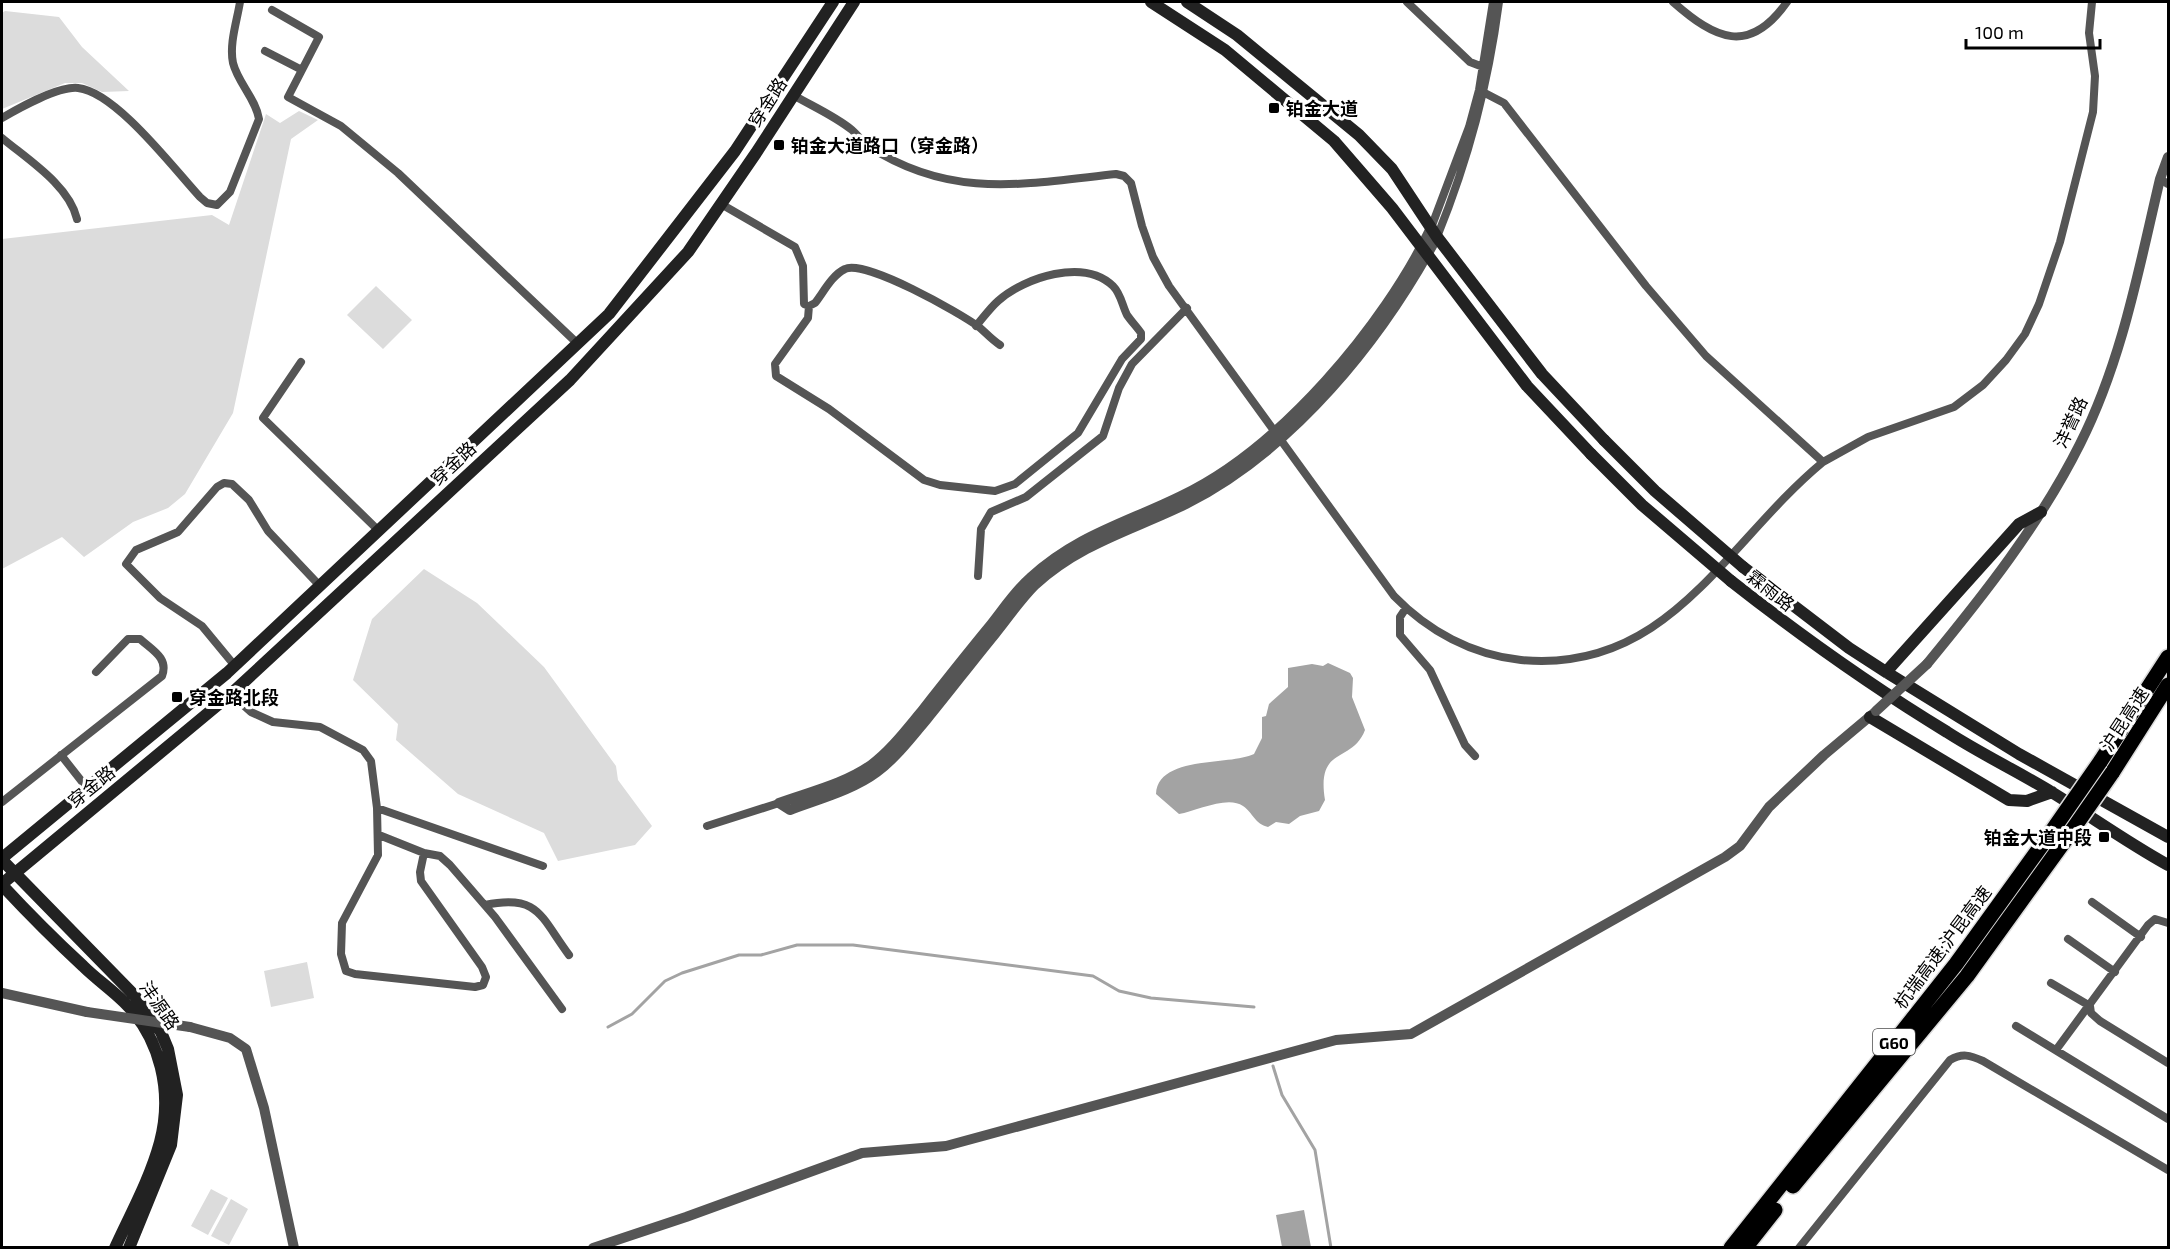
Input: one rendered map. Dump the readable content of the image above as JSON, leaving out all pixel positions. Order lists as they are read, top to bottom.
{
  "streets": {
    "highway": ["沪昆高速", "杭瑞高速;沪昆高速", "G60"],
    "main road": ["穿金路", "霖雨路", "沣源路"],
    "street": ["沣誉路"]
  },
  "crossings": [
    ["穿金路", "沣源路"],
    ["沪昆高速", "杭瑞高速;沪昆高速"]
  ],
  "places": {
    "transit": [
      "铂金大道",
      "铂金大道路口（穿金路）",
      "穿金路北段",
      "铂金大道中段"
    ]
  },
  "scale_bar": "100 m"
}
